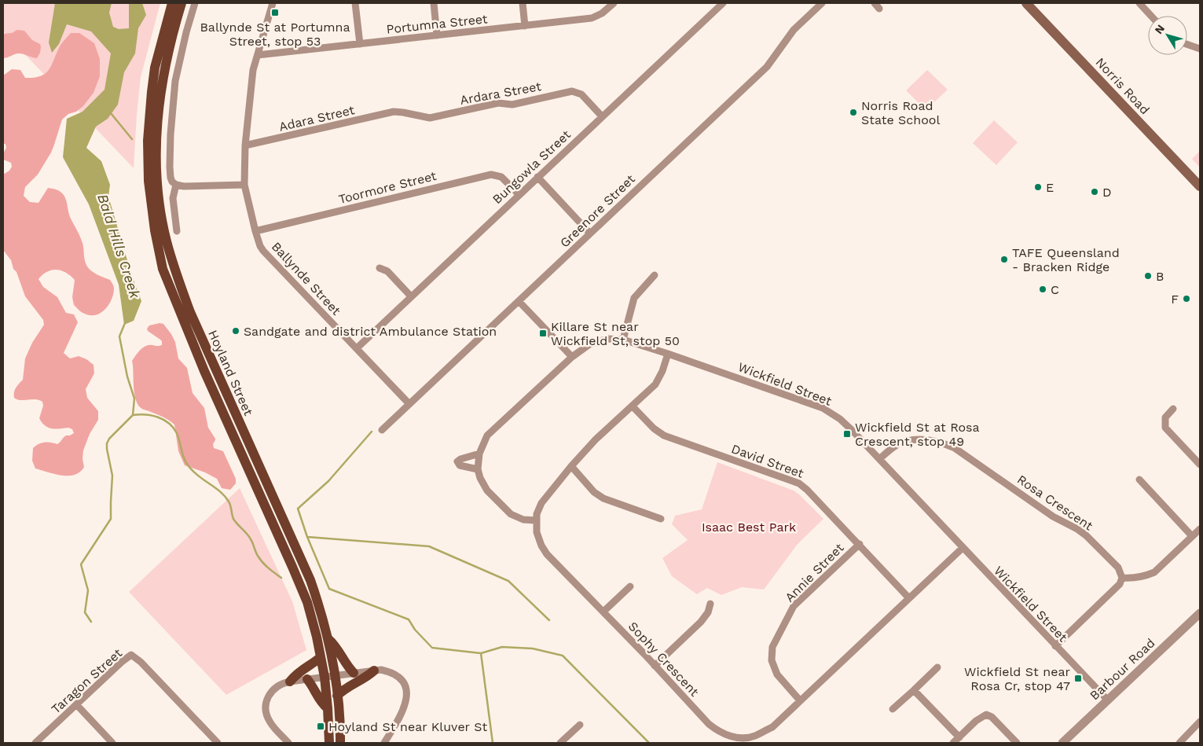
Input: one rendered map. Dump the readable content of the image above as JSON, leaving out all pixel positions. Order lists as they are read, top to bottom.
{
  "streets": {
    "main road": ["Norris Road", "Hoyland Street"],
    "street": [
      "Portumna Street",
      "Ardara Street",
      "Adara Street",
      "Bungowla Street",
      "Toormore Street",
      "Greenore Street",
      "Ballynde Street",
      "Wickfield Street",
      "David Street",
      "Rosa Crescent",
      "Annie Street",
      "Sophy Crescent",
      "Barbour Road",
      "Taragon Street"
    ]
  },
  "crossings": [
    ["Portumna Street", "Ballynde Street"],
    ["Ardara Street", "Adara Street"],
    ["Ardara Street", "Bungowla Street"],
    ["Adara Street", "Ballynde Street"],
    ["Bungowla Street", "Toormore Street"],
    ["Bungowla Street", "Ballynde Street"],
    ["Toormore Street", "Ballynde Street"],
    ["Greenore Street", "Ballynde Street"],
    ["Wickfield Street", "Rosa Crescent"],
    ["Wickfield Street", "Sophy Crescent"],
    ["Wickfield Street", "Barbour Road"],
    ["David Street", "Annie Street"],
    ["David Street", "Sophy Crescent"],
    ["Annie Street", "Sophy Crescent"]
  ],
  "water": ["Bald Hills Creek"],
  "parks": ["Isaac Best Park"],
  "places": {
    "transit": [
      "Ballynde St at Portumna Street, stop 53",
      "Killare St near Wickfield St, stop 50",
      "Wickfield St at Rosa Crescent, stop 49",
      "Wickfield St near Rosa Cr, stop 47",
      "Hoyland St near Kluver St"
    ],
    "other": [
      "Norris Road State School",
      "E",
      "D",
      "TAFE Queensland - Bracken Ridge",
      "B",
      "C",
      "F",
      "Sandgate and district Ambulance Station"
    ]
  },
  "north": "top left"
}
